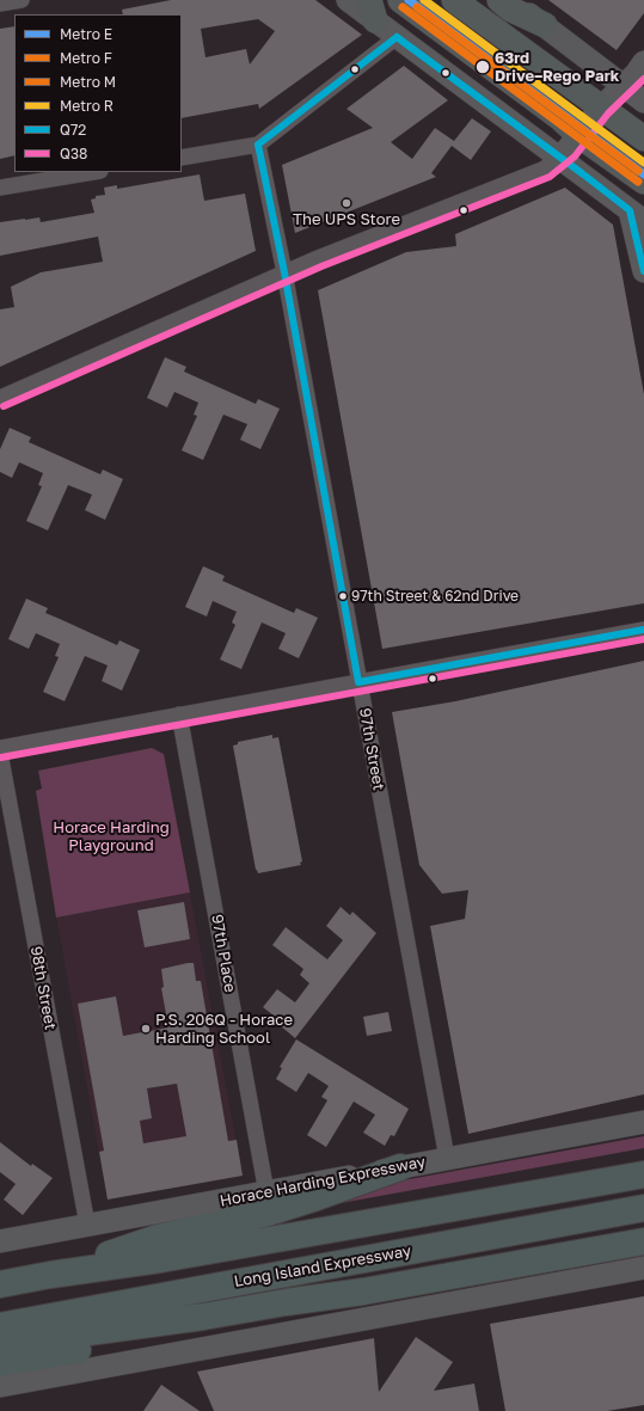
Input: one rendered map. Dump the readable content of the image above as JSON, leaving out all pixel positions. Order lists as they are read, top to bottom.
{
  "streets": {
    "highway": ["Long Island Expressway"],
    "main road": ["Horace Harding Expressway"],
    "street": ["97th Street", "97th Place", "98th Street"]
  },
  "crossings": [
    ["97th Street", "Horace Harding Expressway"],
    ["97th Place", "Horace Harding Expressway"],
    ["98th Street", "Horace Harding Expressway"]
  ],
  "parks": ["Horace Harding Playground"],
  "places": [
    "63rd Drive–Rego Park",
    "The UPS Store",
    "97th Street & 62nd Drive",
    "P.S. 206Q - Horace Harding School"
  ],
  "lines": [
    "metro line E",
    "metro line R",
    "metro line F",
    "metro line M",
    "transit line Q72",
    "transit line Q38"
  ],
  "legend": [
    "Metro E",
    "Metro F",
    "Metro M",
    "Metro R",
    "Q72",
    "Q38"
  ]
}
